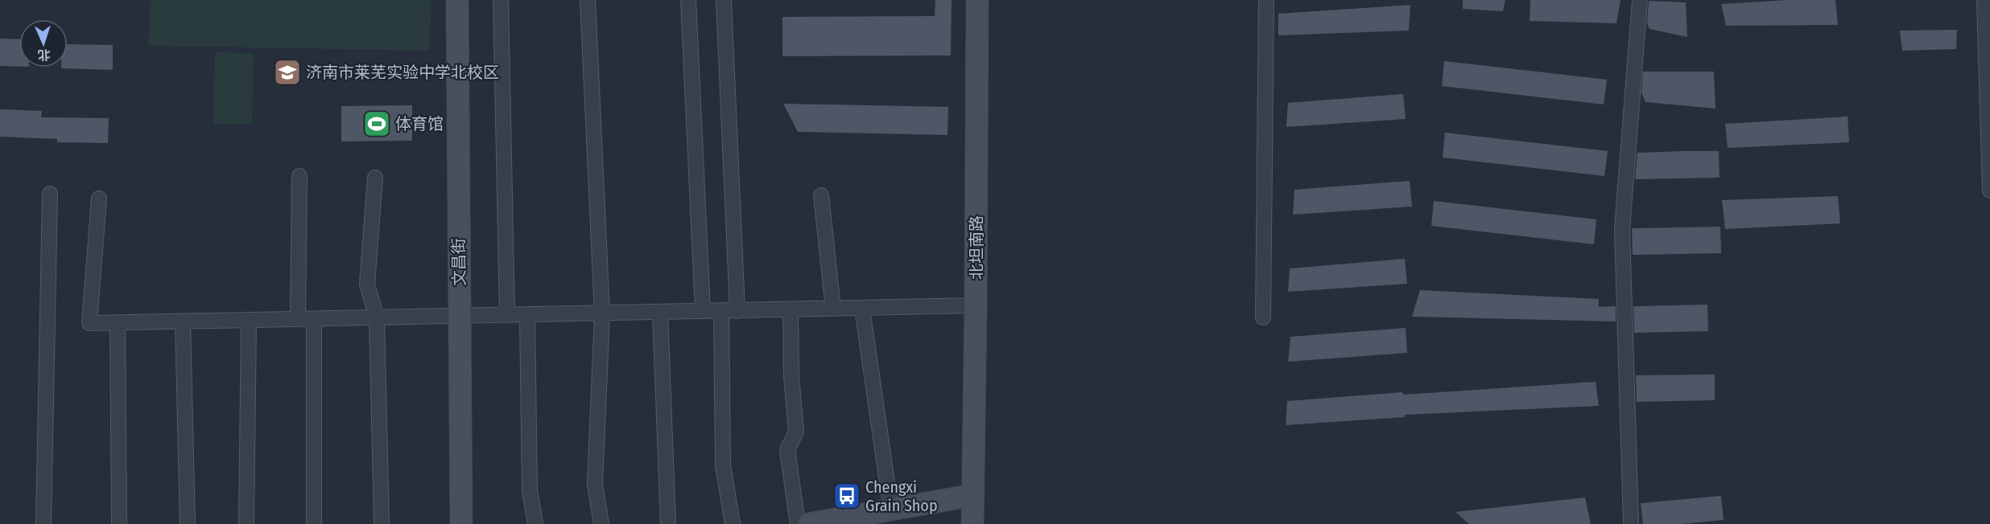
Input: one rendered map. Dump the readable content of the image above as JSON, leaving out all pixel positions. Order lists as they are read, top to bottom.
{
  "streets": {
    "main road": ["北坦南路", "文昌街"]
  },
  "places": {
    "school or university": ["济南市莱芜实验中学北校区"],
    "sports": ["体育馆"],
    "bus stop": ["Chengxi Grain Shop"]
  },
  "north": "bottom"
}
